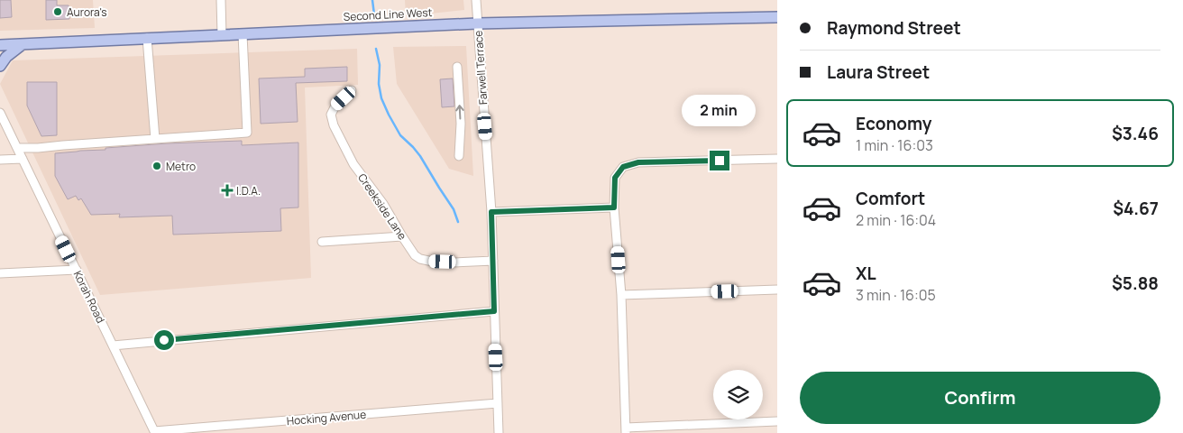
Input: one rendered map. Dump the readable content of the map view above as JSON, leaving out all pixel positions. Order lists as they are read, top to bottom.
{
  "streets": {
    "main road": ["Second Line West"],
    "street": [
      "Farwell Terrace",
      "Creekside Lane",
      "Korah Road",
      "Hocking Avenue"
    ]
  },
  "crossings": [
    ["Second Line West", "Farwell Terrace"],
    ["Farwell Terrace", "Creekside Lane"],
    ["Farwell Terrace", "Hocking Avenue"],
    ["Korah Road", "Hocking Avenue"]
  ],
  "places": {
    "other": ["Aurora's", "Metro"],
    "health": ["I.D.A."]
  },
  "page": {
    "banner": ["Raymond Street", "Laura Street"],
    "bubble": "2 min",
    "list": [
      {
        "name": "Economy",
        "note": "1 min · 16:03",
        "value": "$3.46"
      },
      {
        "name": "Comfort",
        "note": "2 min · 16:04",
        "value": "$4.67"
      },
      {
        "name": "XL",
        "note": "3 min · 16:05",
        "value": "$5.88"
      }
    ],
    "buttons": "Confirm"
  }
}
